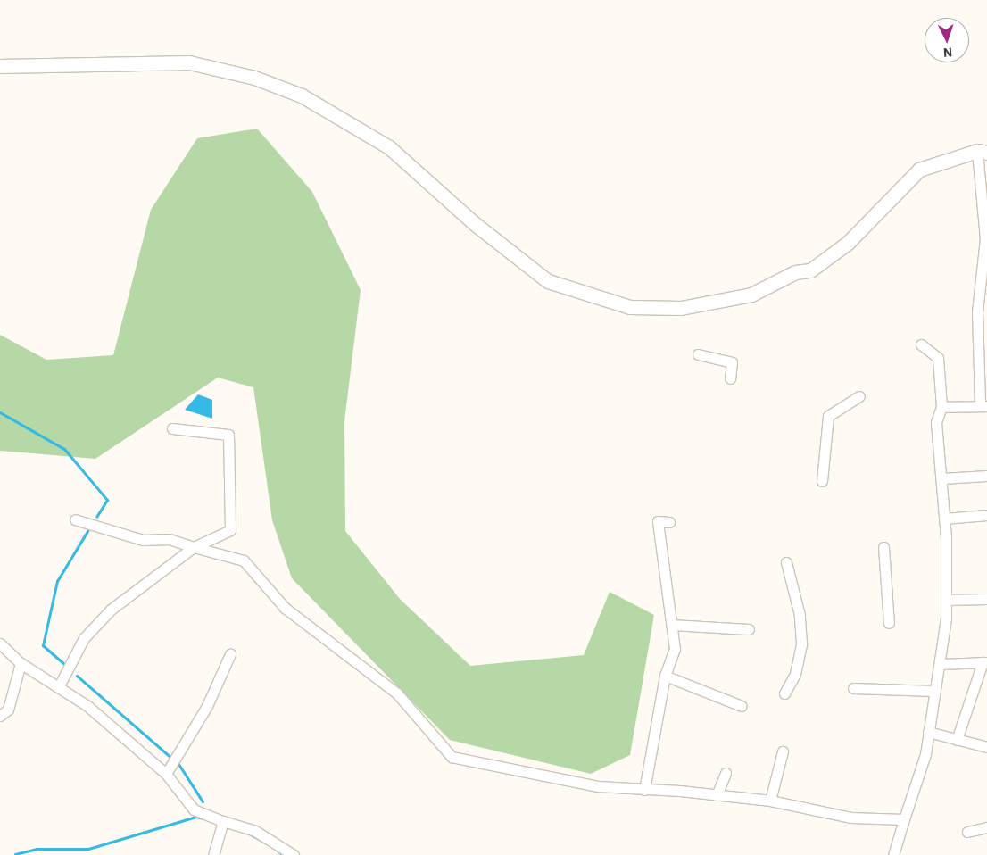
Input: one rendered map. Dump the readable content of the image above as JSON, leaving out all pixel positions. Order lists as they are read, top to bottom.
{
  "north": "bottom"
}
